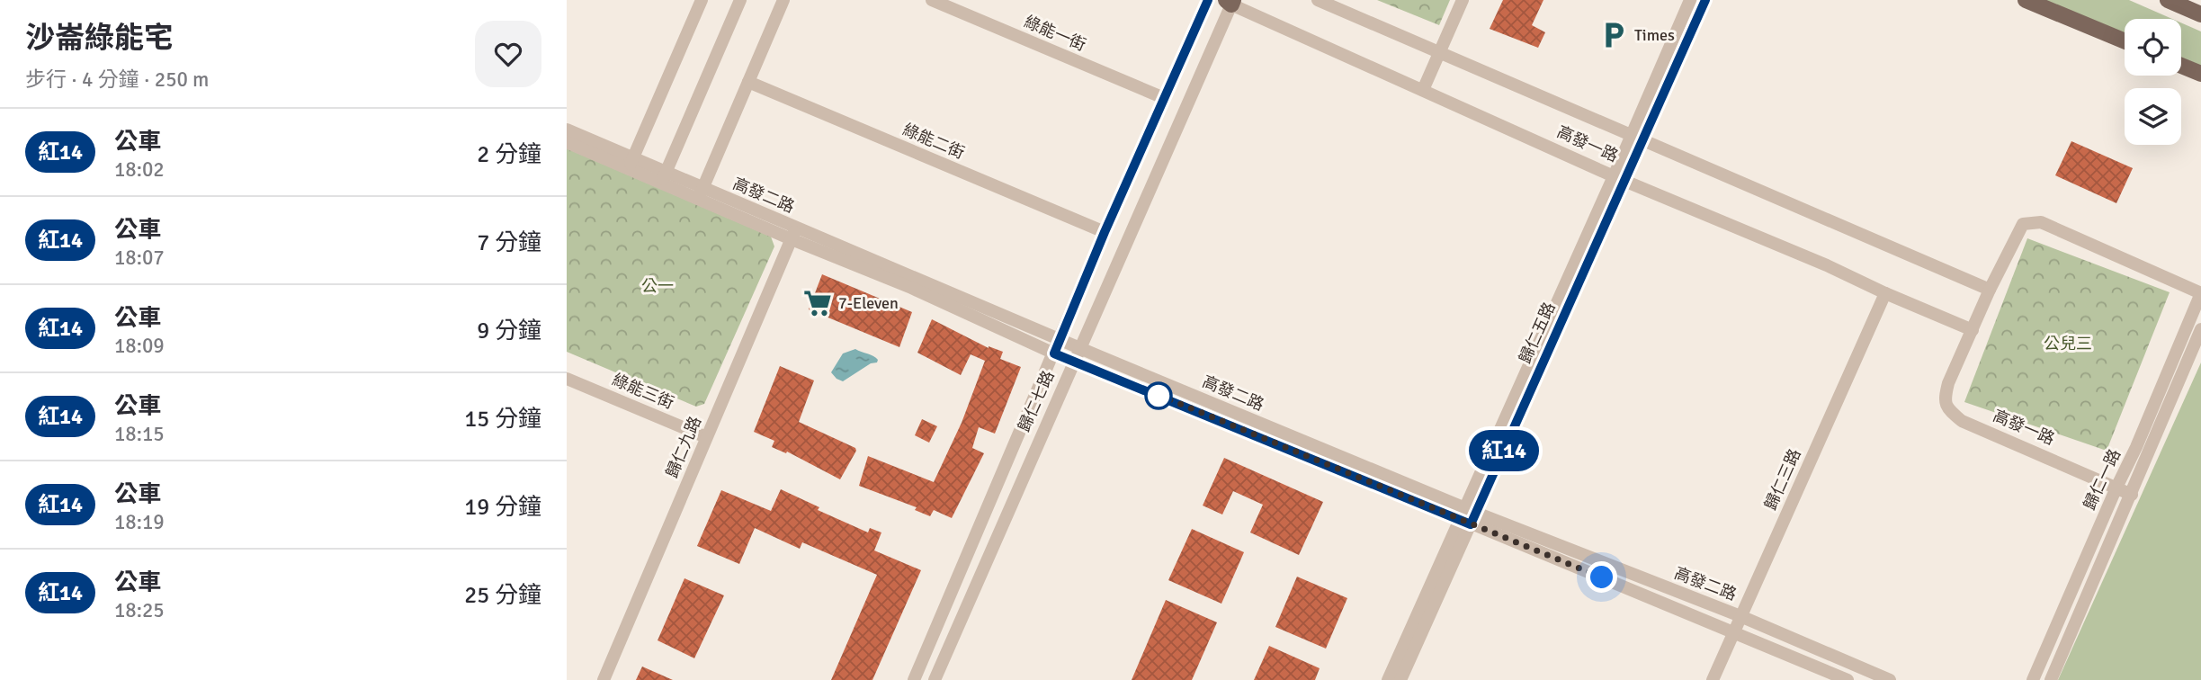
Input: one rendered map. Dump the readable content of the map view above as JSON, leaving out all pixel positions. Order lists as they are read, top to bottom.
{
  "streets": {
    "street": [
      "綠能一街",
      "綠能二街",
      "高發一路",
      "高發二路",
      "歸仁五路",
      "綠能三街",
      "歸仁七路",
      "歸仁九路",
      "歸仁三路",
      "歸仁一路"
    ]
  },
  "crossings": [
    ["綠能一街", "歸仁七路"],
    ["綠能二街", "歸仁七路"],
    ["高發一路", "歸仁五路"],
    ["高發一路", "歸仁七路"],
    ["高發一路", "歸仁三路"],
    ["高發一路", "歸仁一路"],
    ["高發二路", "歸仁五路"],
    ["高發二路", "歸仁七路"],
    ["高發二路", "歸仁九路"],
    ["高發二路", "歸仁三路"],
    ["綠能三街", "歸仁九路"]
  ],
  "parks": ["公一", "公兒三"],
  "places": {
    "parking": ["Times"],
    "supermarket": ["7-Eleven"]
  },
  "lines": ["bus line 紅14"],
  "page": {
    "heading": ["沙崙綠能宅", "步行 · 4 分鐘 · 250 m"],
    "on_map": "紅14",
    "list": [
      {
        "mark": "紅14",
        "name": "公車",
        "note": "18:02",
        "value": "2 分鐘"
      },
      {
        "mark": "紅14",
        "name": "公車",
        "note": "18:07",
        "value": "7 分鐘"
      },
      {
        "mark": "紅14",
        "name": "公車",
        "note": "18:09",
        "value": "9 分鐘"
      },
      {
        "mark": "紅14",
        "name": "公車",
        "note": "18:15",
        "value": "15 分鐘"
      },
      {
        "mark": "紅14",
        "name": "公車",
        "note": "18:19",
        "value": "19 分鐘"
      },
      {
        "mark": "紅14",
        "name": "公車",
        "note": "18:25",
        "value": "25 分鐘"
      }
    ]
  }
}
